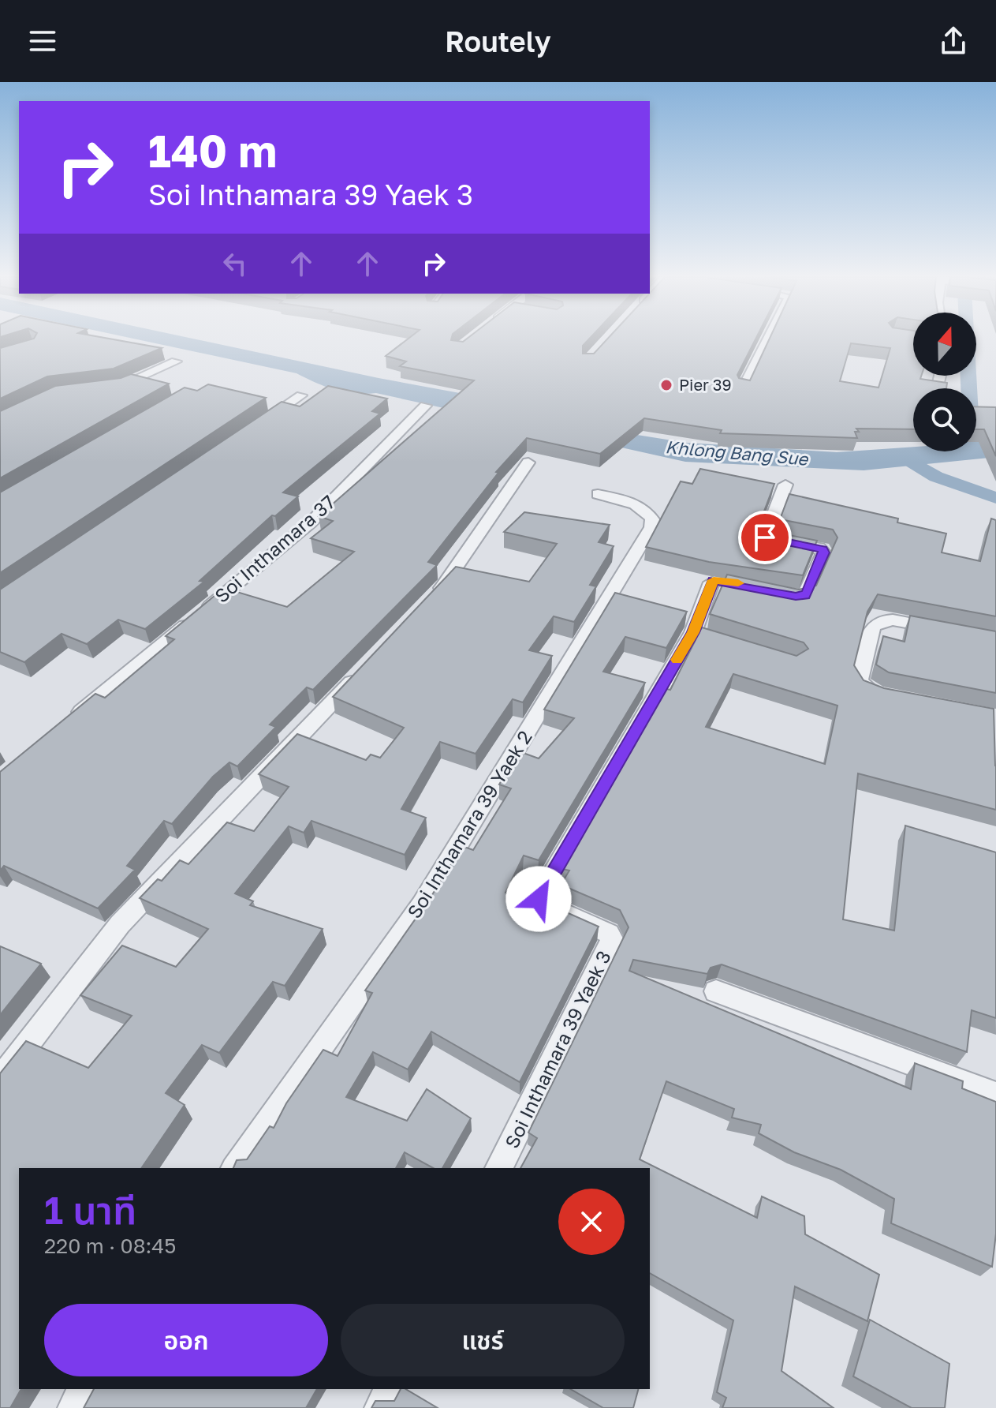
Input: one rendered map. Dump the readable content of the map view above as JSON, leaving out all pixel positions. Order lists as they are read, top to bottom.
{
  "streets": {
    "street": ["Soi Inthamara 37", "Soi Inthamara 39 Yaek 2", "Soi Inthamara 39 Yaek 3"]
  },
  "water": ["Khlong Bang Sue"],
  "places": ["Pier 39"],
  "north": "top",
  "page": {
    "header": "Routely",
    "turn": ["140 m", "Soi Inthamara 39 Yaek 3"],
    "heading": ["1 นาที", "220 m · 08:45"],
    "buttons": ["ออก", "แชร์"]
  }
}
